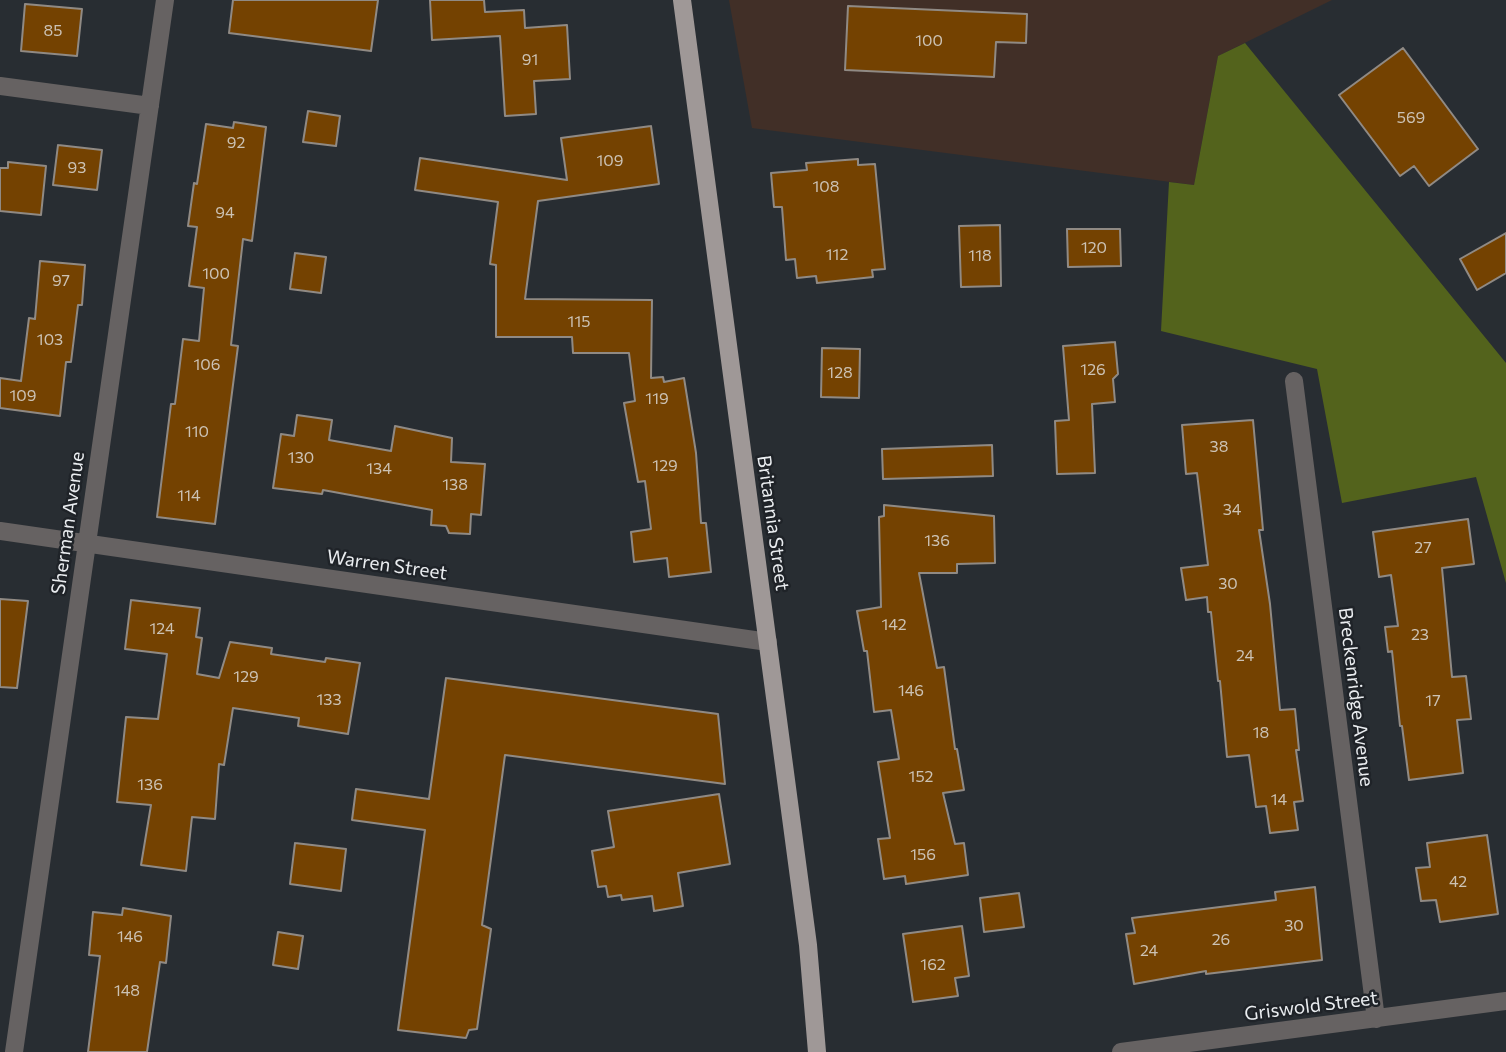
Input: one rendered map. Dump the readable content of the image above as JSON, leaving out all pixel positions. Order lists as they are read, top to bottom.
{
  "streets": {
    "main road": ["Britannia Street"],
    "street": [
      "Sherman Avenue",
      "Warren Street",
      "Breckenridge Avenue",
      "Griswold Street"
    ]
  },
  "crossings": [
    ["Sherman Avenue", "Warren Street"],
    ["Britannia Street", "Warren Street"],
    ["Breckenridge Avenue", "Griswold Street"]
  ],
  "house_numbers": [
    "85",
    "100",
    "91",
    "569",
    "92",
    "109",
    "93",
    "108",
    "94",
    "120",
    "112",
    "118",
    "100",
    "97",
    "115",
    "103",
    "106",
    "126",
    "128",
    "109",
    "119",
    "110",
    "38",
    "130",
    "129",
    "134",
    "138",
    "114",
    "34",
    "136",
    "27",
    "30",
    "142",
    "124",
    "23",
    "24",
    "129",
    "146",
    "133",
    "17",
    "18",
    "152",
    "136",
    "14",
    "156",
    "42",
    "30",
    "146",
    "26",
    "24",
    "162",
    "148"
  ]
}
